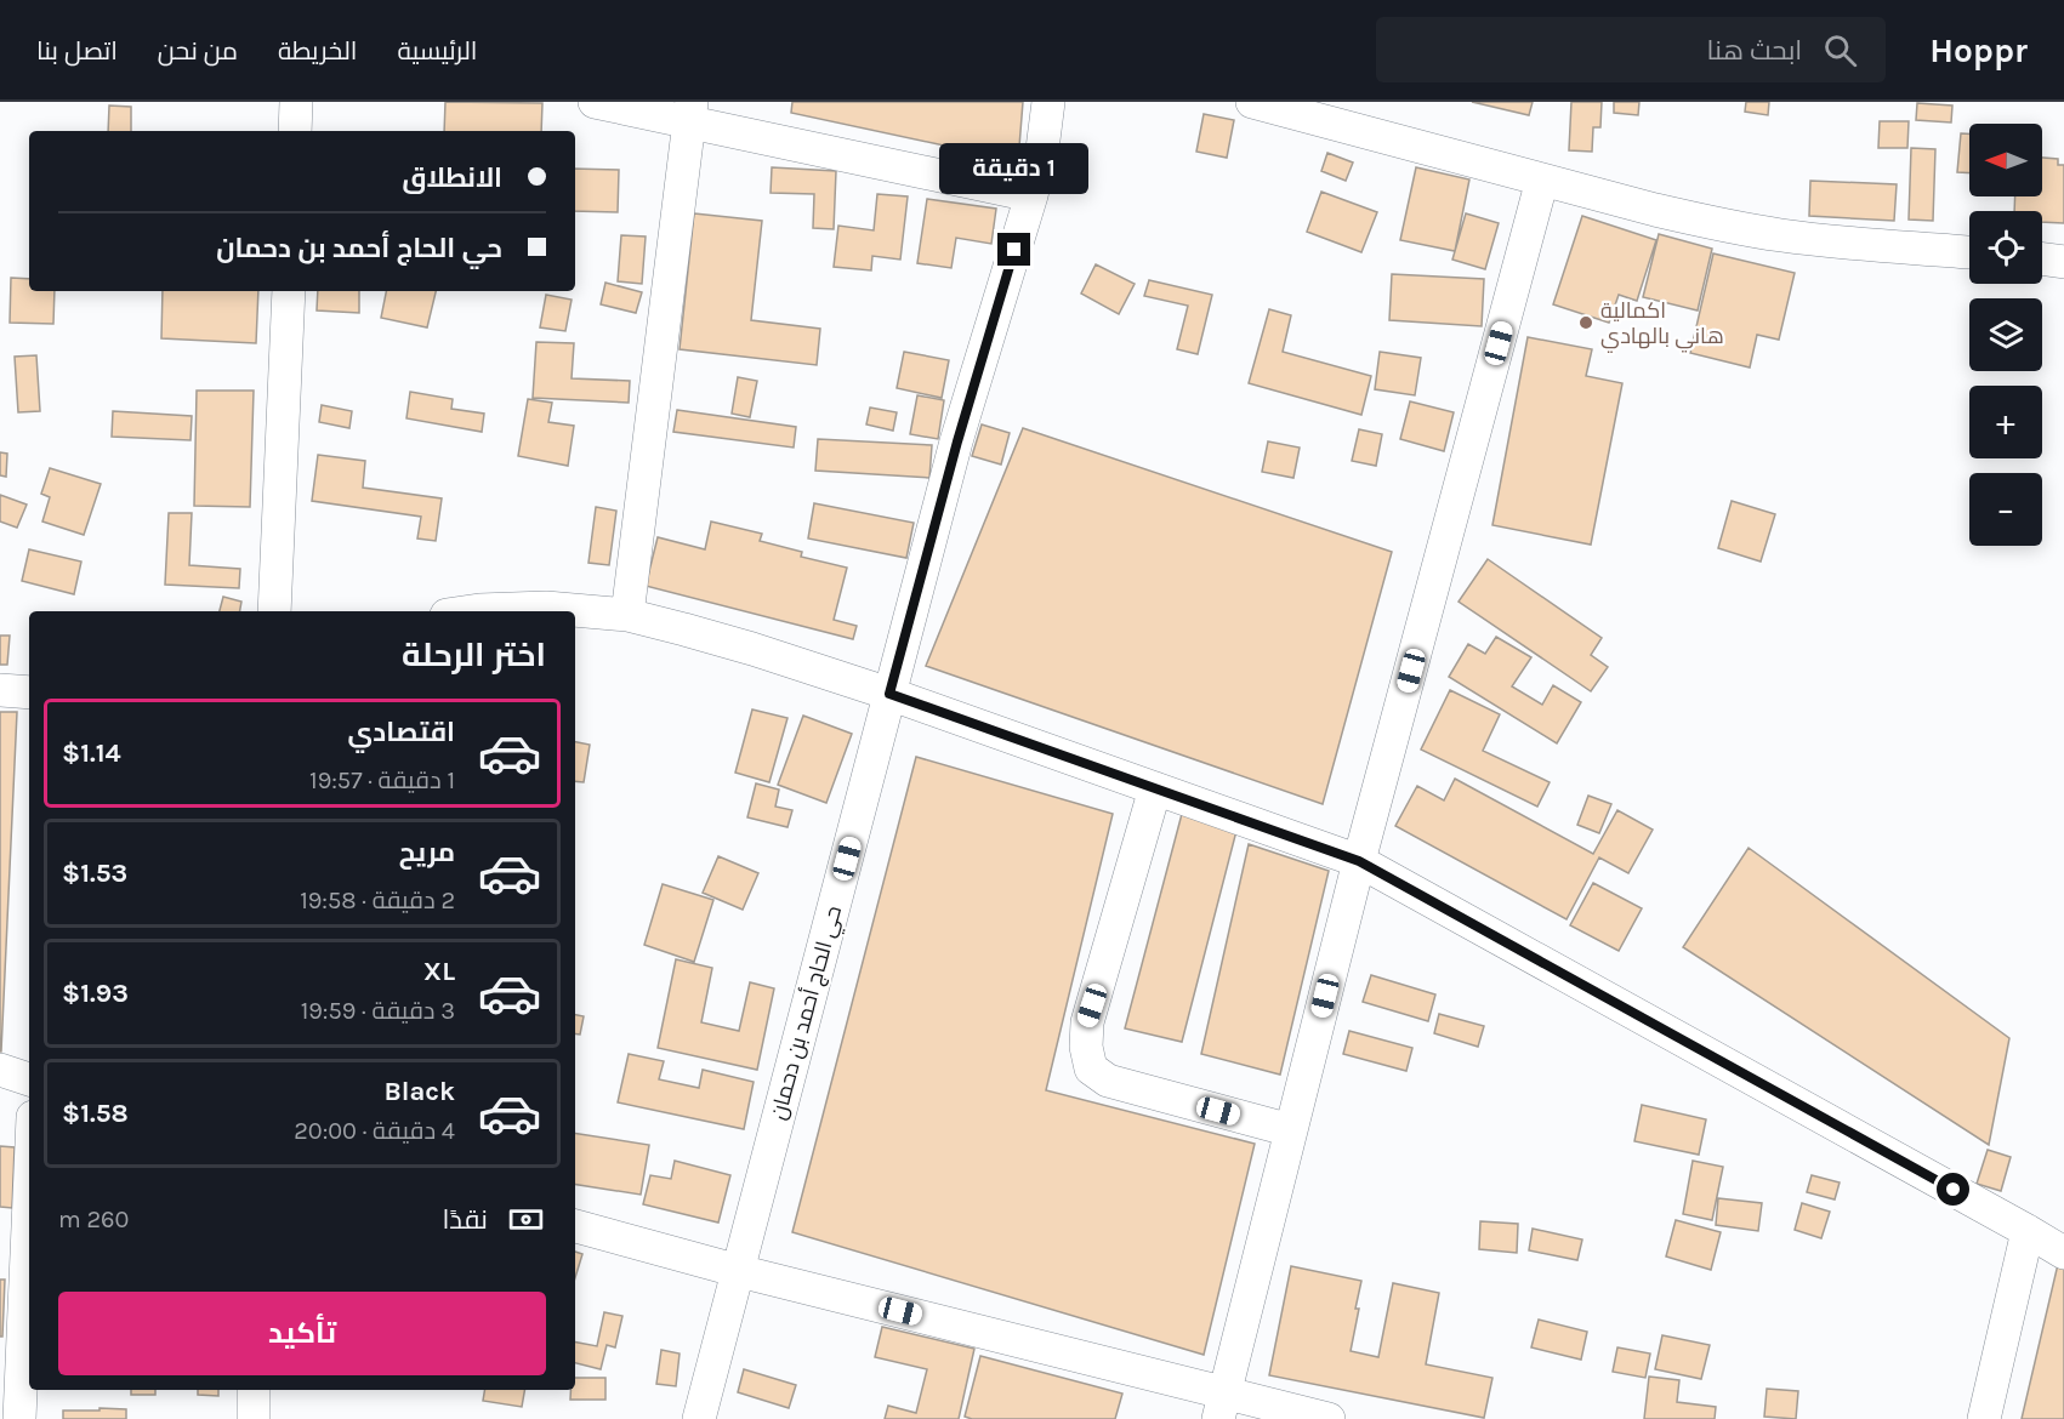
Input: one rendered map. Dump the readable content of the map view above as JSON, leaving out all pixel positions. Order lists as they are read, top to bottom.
{
  "streets": {
    "street": ["حي الحاج أحمد بن دحمان"]
  },
  "places": ["اكمالية هاني بالهادي"],
  "north": "left",
  "page": {
    "header": "Hoppr",
    "search": "ابحث هنا",
    "nav": [
      "الرئيسية",
      "الخريطة",
      "من نحن",
      "اتصل بنا"
    ],
    "map_buttons": ["+", "−"],
    "banner": ["الانطلاق", "حي الحاج أحمد بن دحمان"],
    "bubble": "1 دقيقة",
    "heading": "اختر الرحلة",
    "list": [
      {
        "name": "اقتصادي",
        "note": "1 دقيقة · 19:57",
        "value": "$1.14"
      },
      {
        "name": "مريح",
        "note": "2 دقيقة · 19:58",
        "value": "$1.53"
      },
      {
        "name": "XL",
        "note": "3 دقيقة · 19:59",
        "value": "$1.93"
      },
      {
        "name": "Black",
        "note": "4 دقيقة · 20:00",
        "value": "$1.58"
      }
    ],
    "pay": ["نقدًا", "260 m"],
    "buttons": "تأكيد"
  }
}
